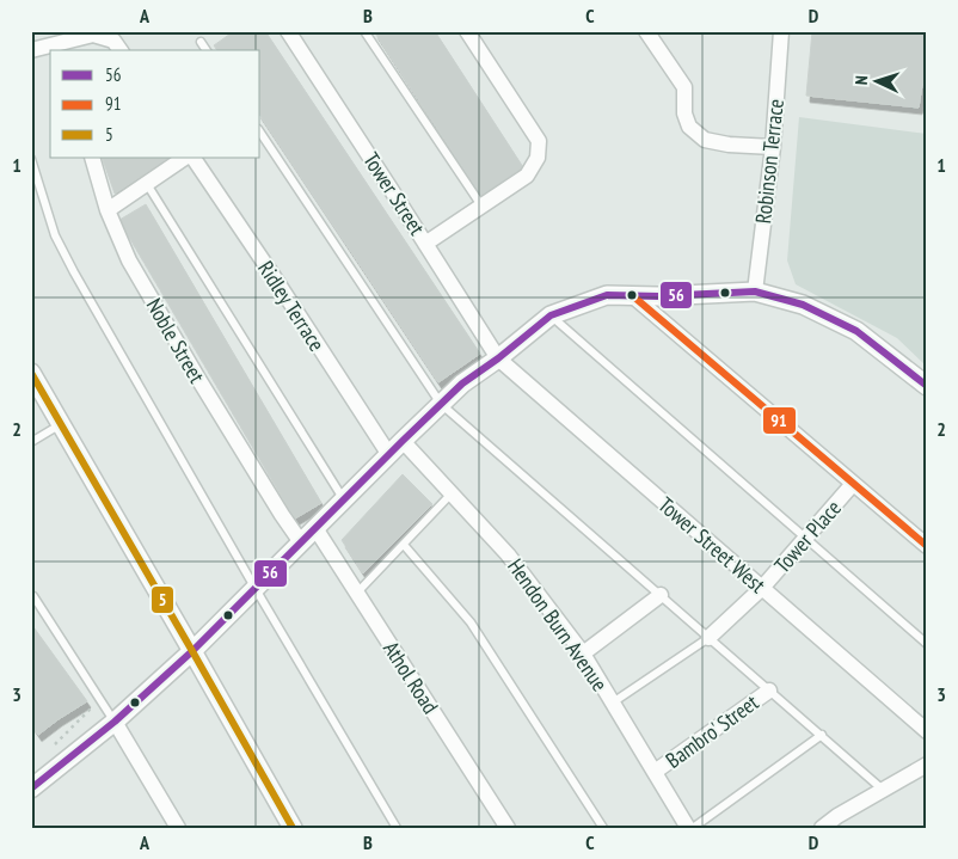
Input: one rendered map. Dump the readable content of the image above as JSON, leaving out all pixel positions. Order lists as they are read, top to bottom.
{
  "streets": {
    "street": [
      "Robinson Terrace",
      "Tower Street",
      "Ridley Terrace",
      "Noble Street",
      "Tower Place",
      "Tower Street West",
      "Hendon Burn Avenue",
      "Athol Road",
      "Bambro' Street"
    ]
  },
  "crossings": [
    ["Tower Street", "Tower Street West"],
    ["Tower Place", "Tower Street West"],
    ["Hendon Burn Avenue", "Bambro' Street"]
  ],
  "lines": ["transit line 56", "transit line 91", "transit line 5"],
  "legend": ["56", "91", "5"],
  "north": "left",
  "grid": {
    "columns": [
      "A",
      "B",
      "C",
      "D"
    ],
    "rows": ["1", "2", "3"]
  }
}
